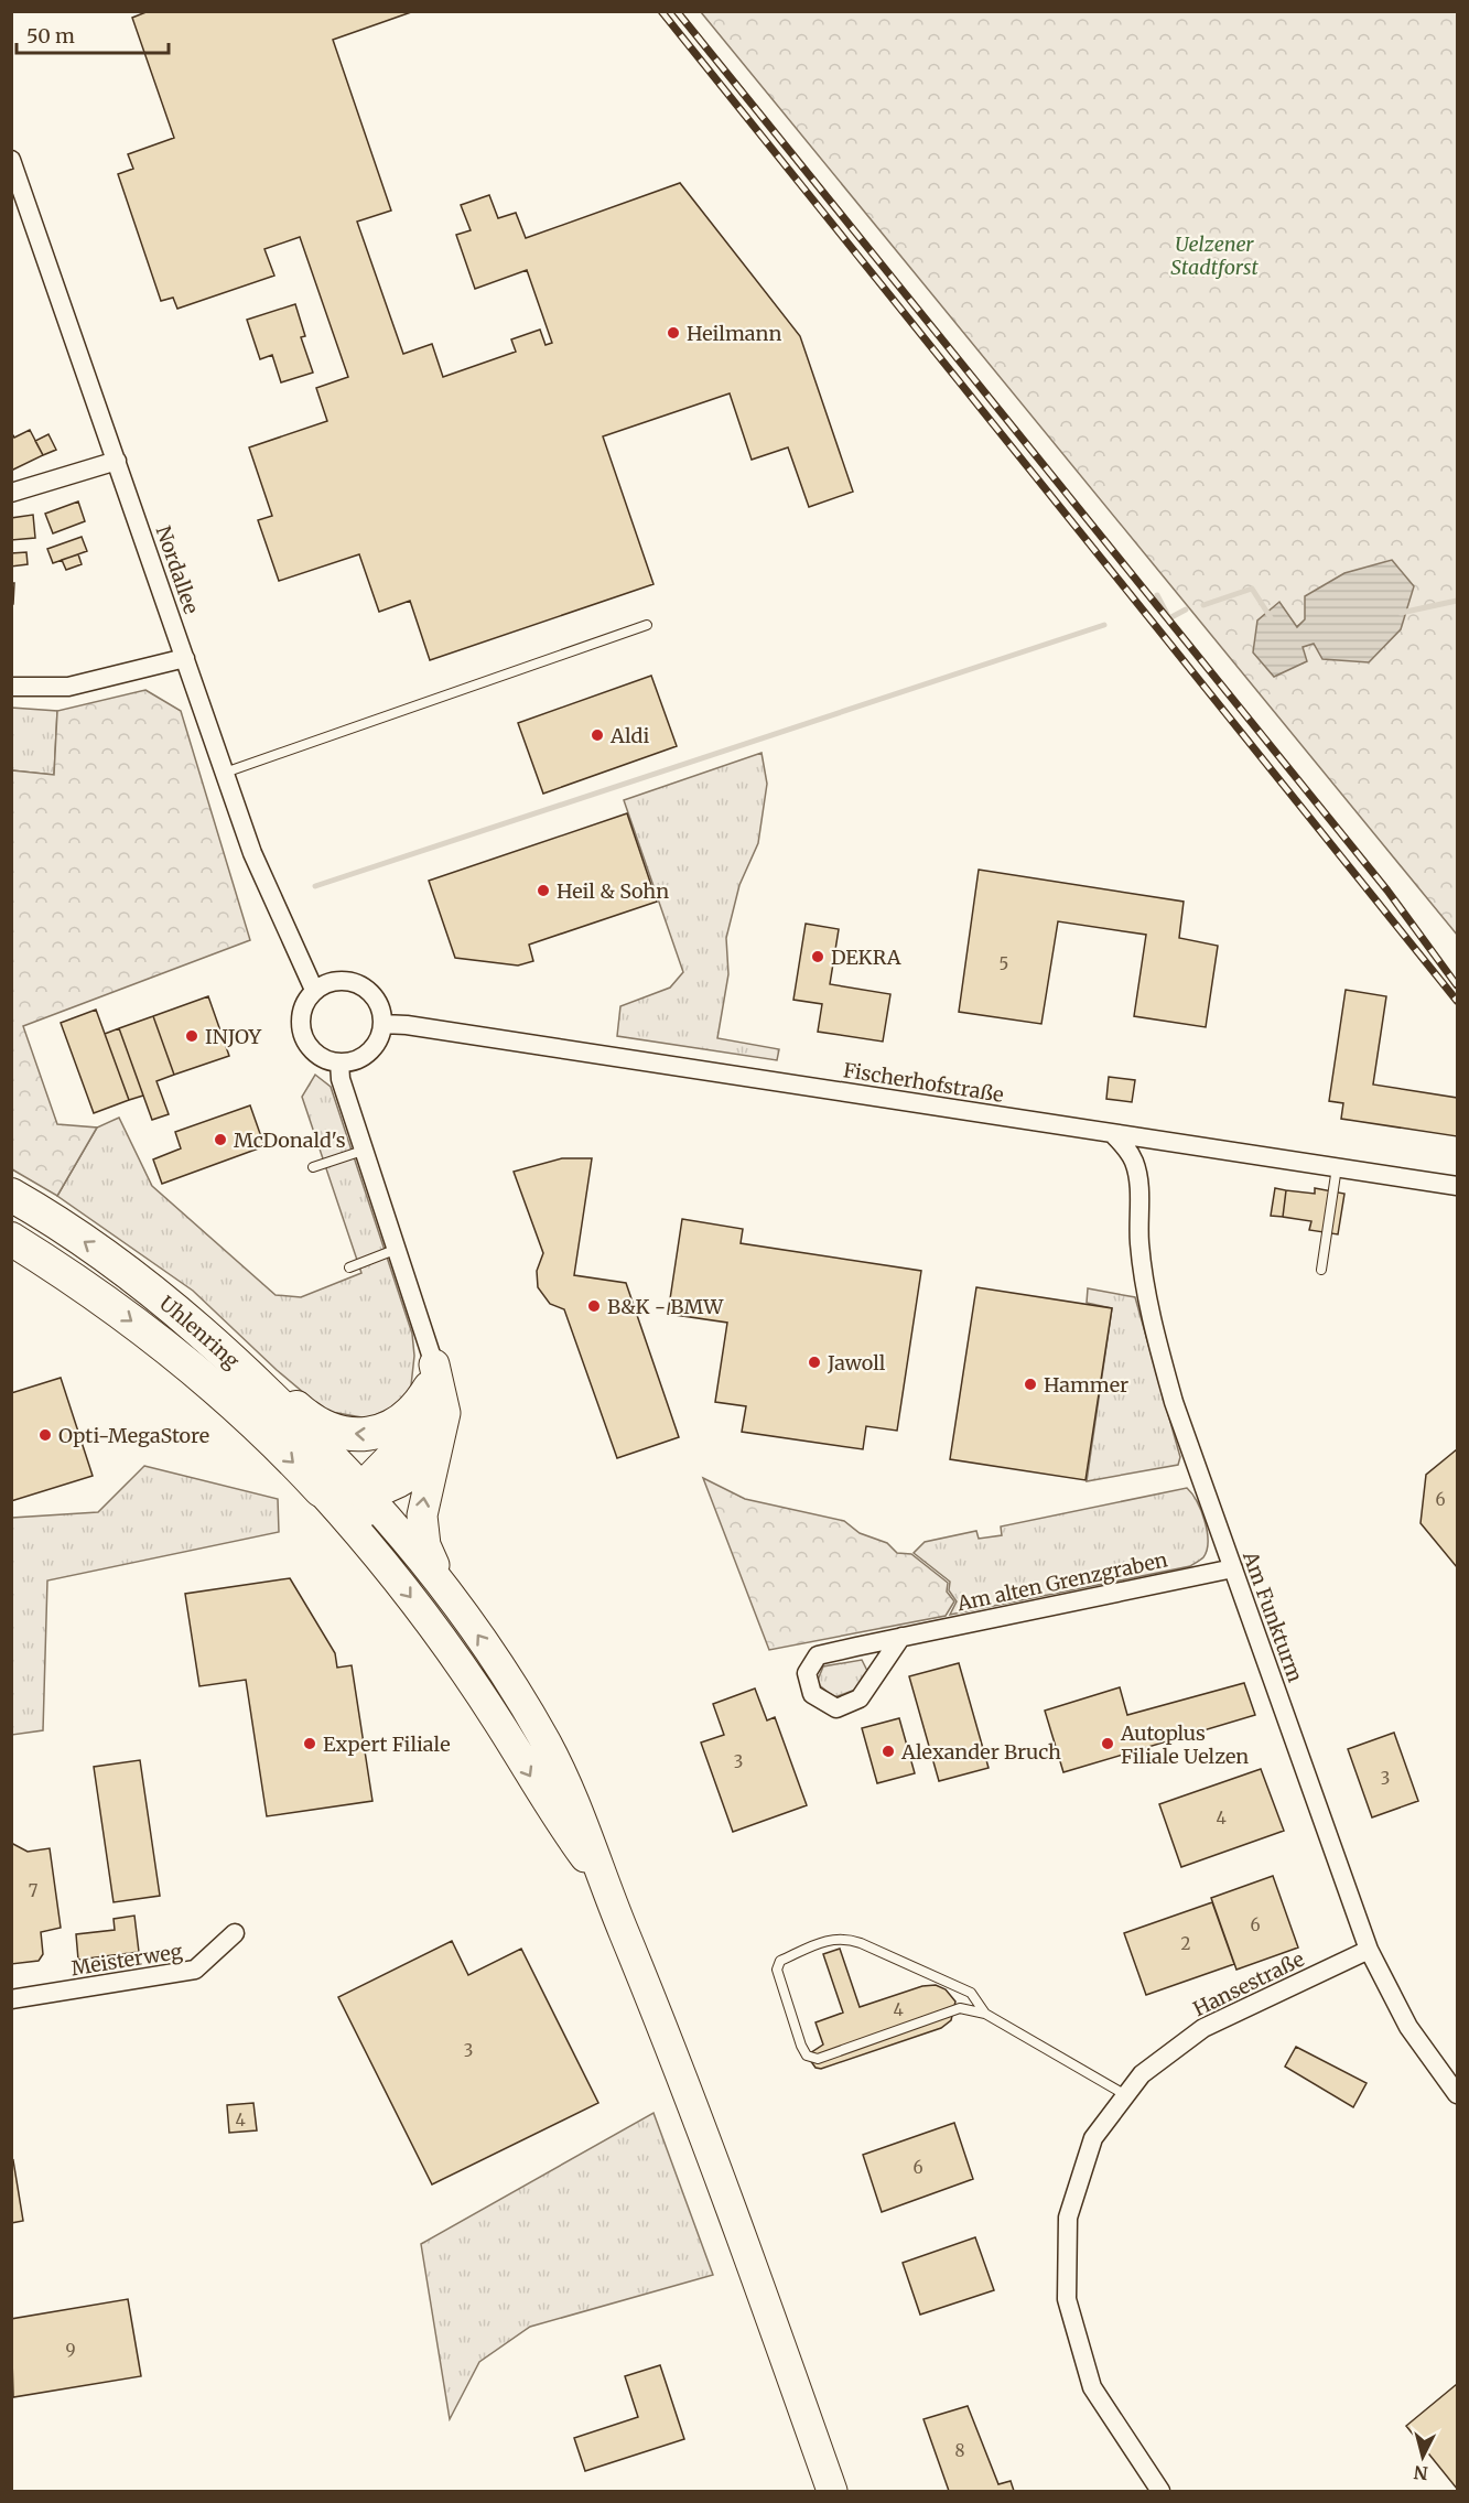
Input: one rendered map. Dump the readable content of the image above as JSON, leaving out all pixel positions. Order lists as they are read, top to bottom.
{
  "streets": {
    "highway": ["Uhlenring"],
    "street": [
      "Nordallee",
      "Fischerhofstraße",
      "Am alten Grenzgraben",
      "Am Funkturm",
      "Meisterweg",
      "Hansestraße"
    ]
  },
  "crossings": [
    ["Nordallee", "Fischerhofstraße"],
    ["Fischerhofstraße", "Am Funkturm"],
    ["Am alten Grenzgraben", "Am Funkturm"],
    ["Am Funkturm", "Hansestraße"]
  ],
  "parks": ["Uelzener Stadtforst"],
  "places": [
    "Heilmann",
    "Aldi",
    "Heil & Sohn",
    "DEKRA",
    "INJOY",
    "McDonald's",
    "B&K - BMW",
    "Jawoll",
    "Hammer",
    "Opti-MegaStore",
    "Expert Filiale",
    "Autoplus Filiale Uelzen",
    "Alexander Bruch"
  ],
  "house_numbers": [
    "5",
    "6",
    "3",
    "3",
    "4",
    "7",
    "6",
    "2",
    "4",
    "3",
    "4",
    "6",
    "9",
    "8"
  ],
  "scale_bar": "50 m",
  "north": "bottom"
}
